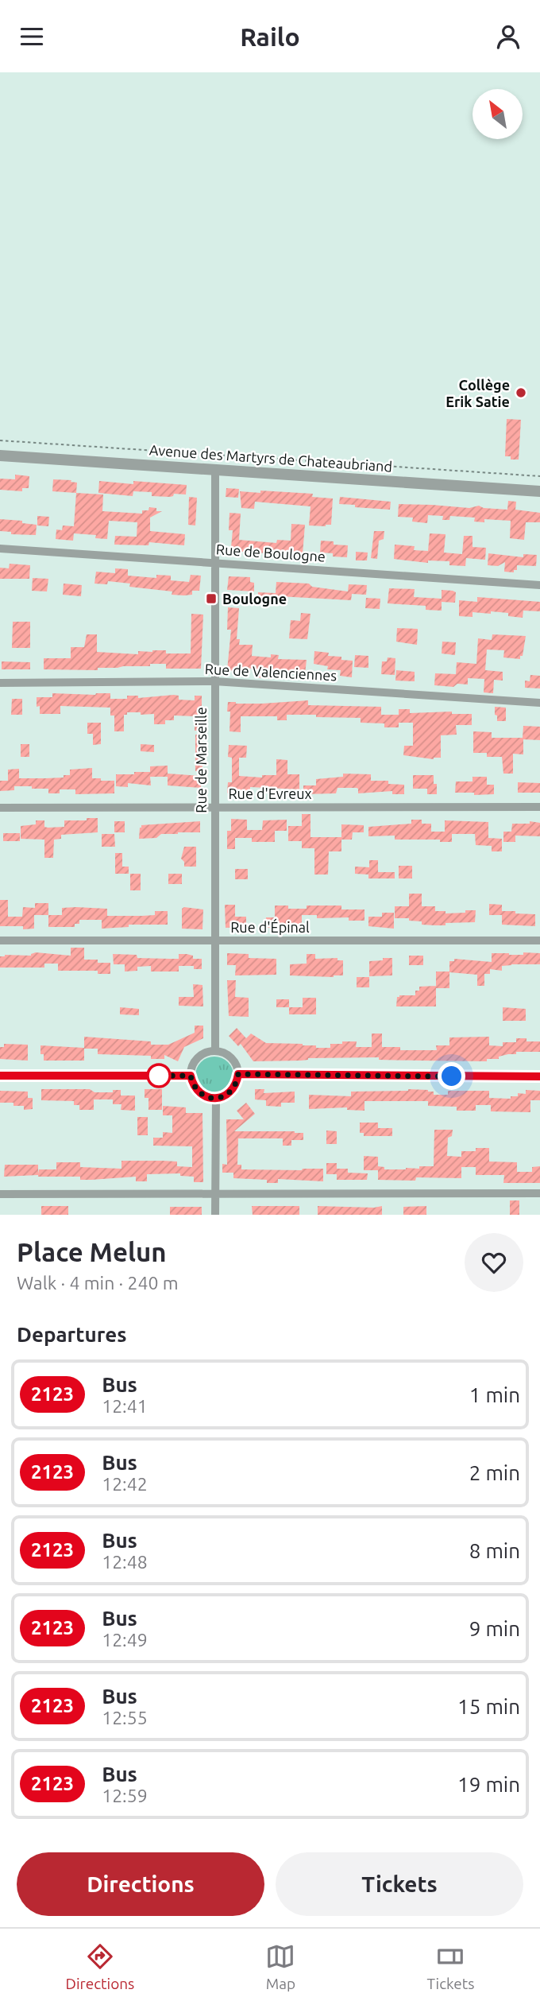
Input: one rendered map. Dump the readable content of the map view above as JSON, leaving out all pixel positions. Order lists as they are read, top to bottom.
{
  "streets": {
    "street": [
      "Avenue des Martyrs de Chateaubriand",
      "Rue de Boulogne",
      "Rue de Valenciennes",
      "Rue de Marseille",
      "Rue d'Evreux",
      "Rue d'Épinal"
    ]
  },
  "crossings": [
    ["Avenue des Martyrs de Chateaubriand", "Rue de Marseille"],
    ["Rue de Boulogne", "Rue de Marseille"],
    ["Rue de Valenciennes", "Rue de Marseille"],
    ["Rue de Marseille", "Rue d'Evreux"],
    ["Rue de Marseille", "Rue d'Épinal"]
  ],
  "places": {
    "other": ["Collège Erik Satie"],
    "transit": ["Boulogne"]
  },
  "lines": ["bus line 2123"],
  "north": "top left",
  "page": {
    "header": "Railo",
    "heading": [
      ["Place Melun", "Walk · 4 min · 240 m"],
      "Departures"
    ],
    "list": [
      {
        "mark": "2123",
        "name": "Bus",
        "note": "12:41",
        "value": "1 min"
      },
      {
        "mark": "2123",
        "name": "Bus",
        "note": "12:42",
        "value": "2 min"
      },
      {
        "mark": "2123",
        "name": "Bus",
        "note": "12:48",
        "value": "8 min"
      },
      {
        "mark": "2123",
        "name": "Bus",
        "note": "12:49",
        "value": "9 min"
      },
      {
        "mark": "2123",
        "name": "Bus",
        "note": "12:55",
        "value": "15 min"
      },
      {
        "mark": "2123",
        "name": "Bus",
        "note": "12:59",
        "value": "19 min"
      }
    ],
    "buttons": ["Directions", "Tickets"],
    "tabs": ["Directions", "Map", "Tickets"]
  }
}
